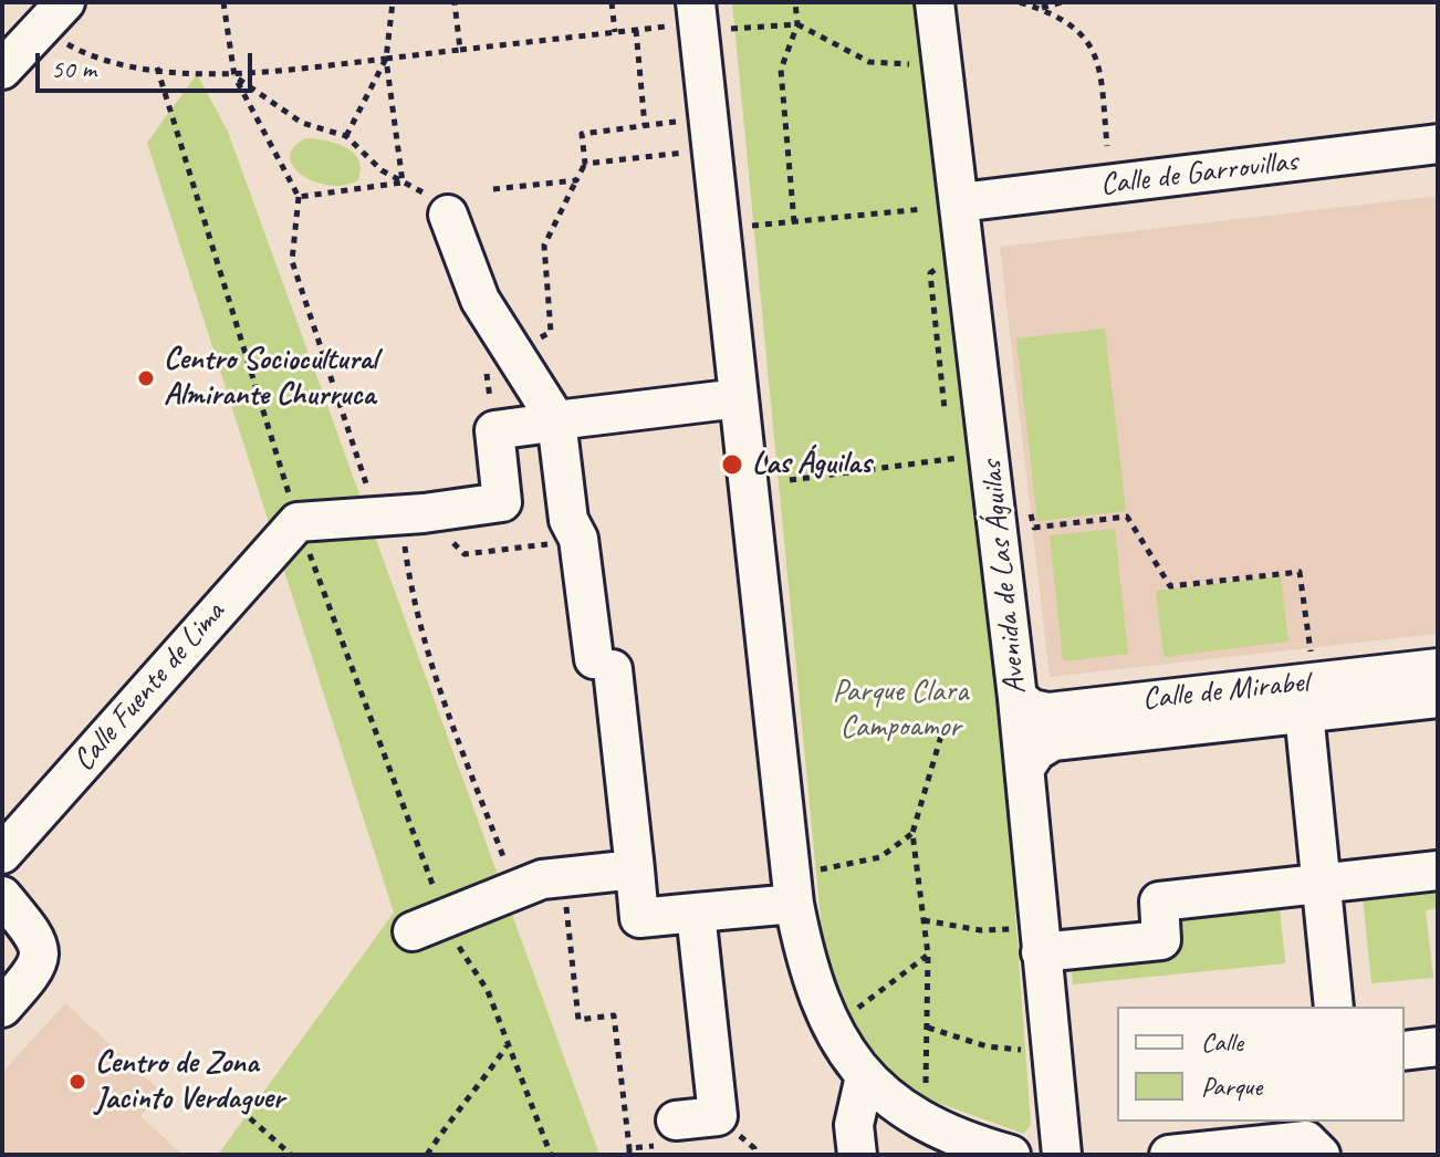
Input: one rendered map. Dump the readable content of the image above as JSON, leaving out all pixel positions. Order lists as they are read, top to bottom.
{
  "streets": {
    "street": [
      "Calle de Garrovillas",
      "Avenida de Las Águilas",
      "Calle Fuente de Lima",
      "Calle de Mirabel"
    ]
  },
  "crossings": [
    ["Calle de Garrovillas", "Avenida de Las Águilas"],
    ["Avenida de Las Águilas", "Calle de Mirabel"]
  ],
  "parks": ["Parque Clara Campoamor"],
  "places": ["Centro Sociocultural Almirante Churruca", "Las Águilas", "Centro de Zona Jacinto Verdaguer"],
  "legend": ["Calle", "Parque"],
  "scale_bar": "50 m"
}
